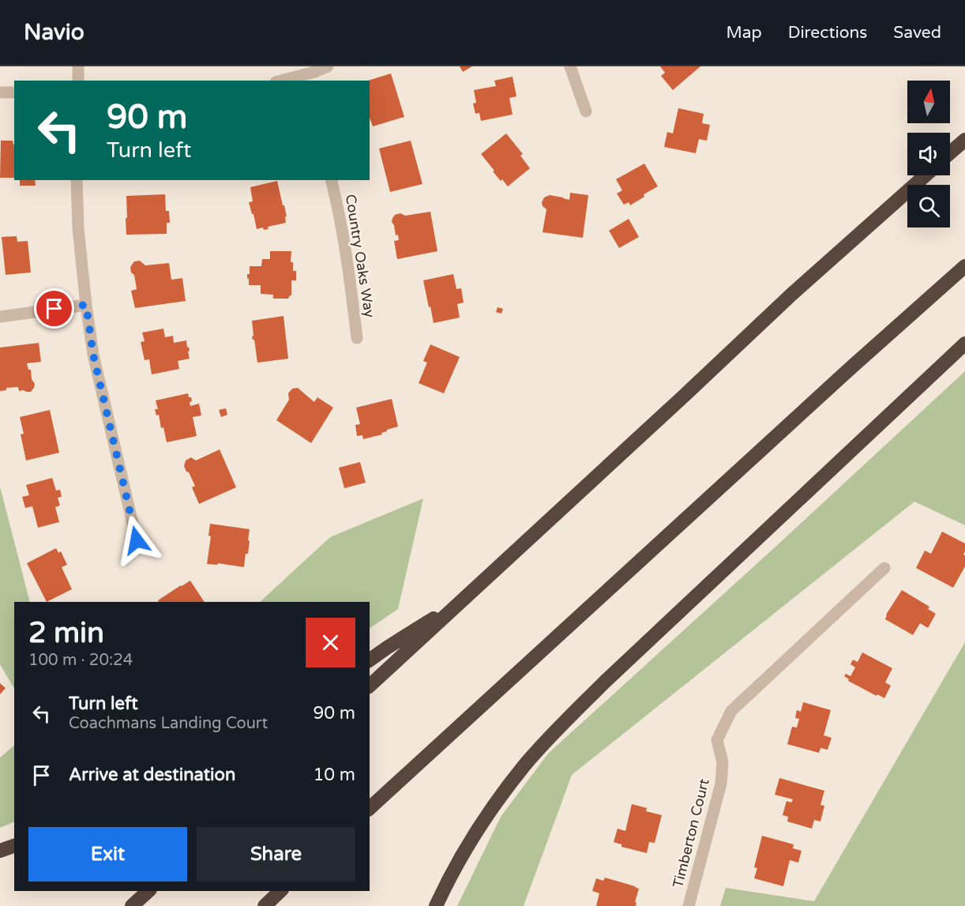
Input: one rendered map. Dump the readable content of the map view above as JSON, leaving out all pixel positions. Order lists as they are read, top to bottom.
{
  "streets": {
    "street": ["Country Oaks Way", "Timberton Court"]
  },
  "north": "top",
  "page": {
    "header": "Navio",
    "nav": ["Map", "Directions", "Saved"],
    "turn": ["90 m", "Turn left"],
    "heading": ["2 min", "100 m · 20:24"],
    "list": [
      {
        "name": "Turn left",
        "note": "Coachmans Landing Court",
        "value": "90 m"
      },
      {
        "name": "Arrive at destination",
        "value": "10 m"
      }
    ],
    "buttons": ["Exit", "Share"]
  }
}
